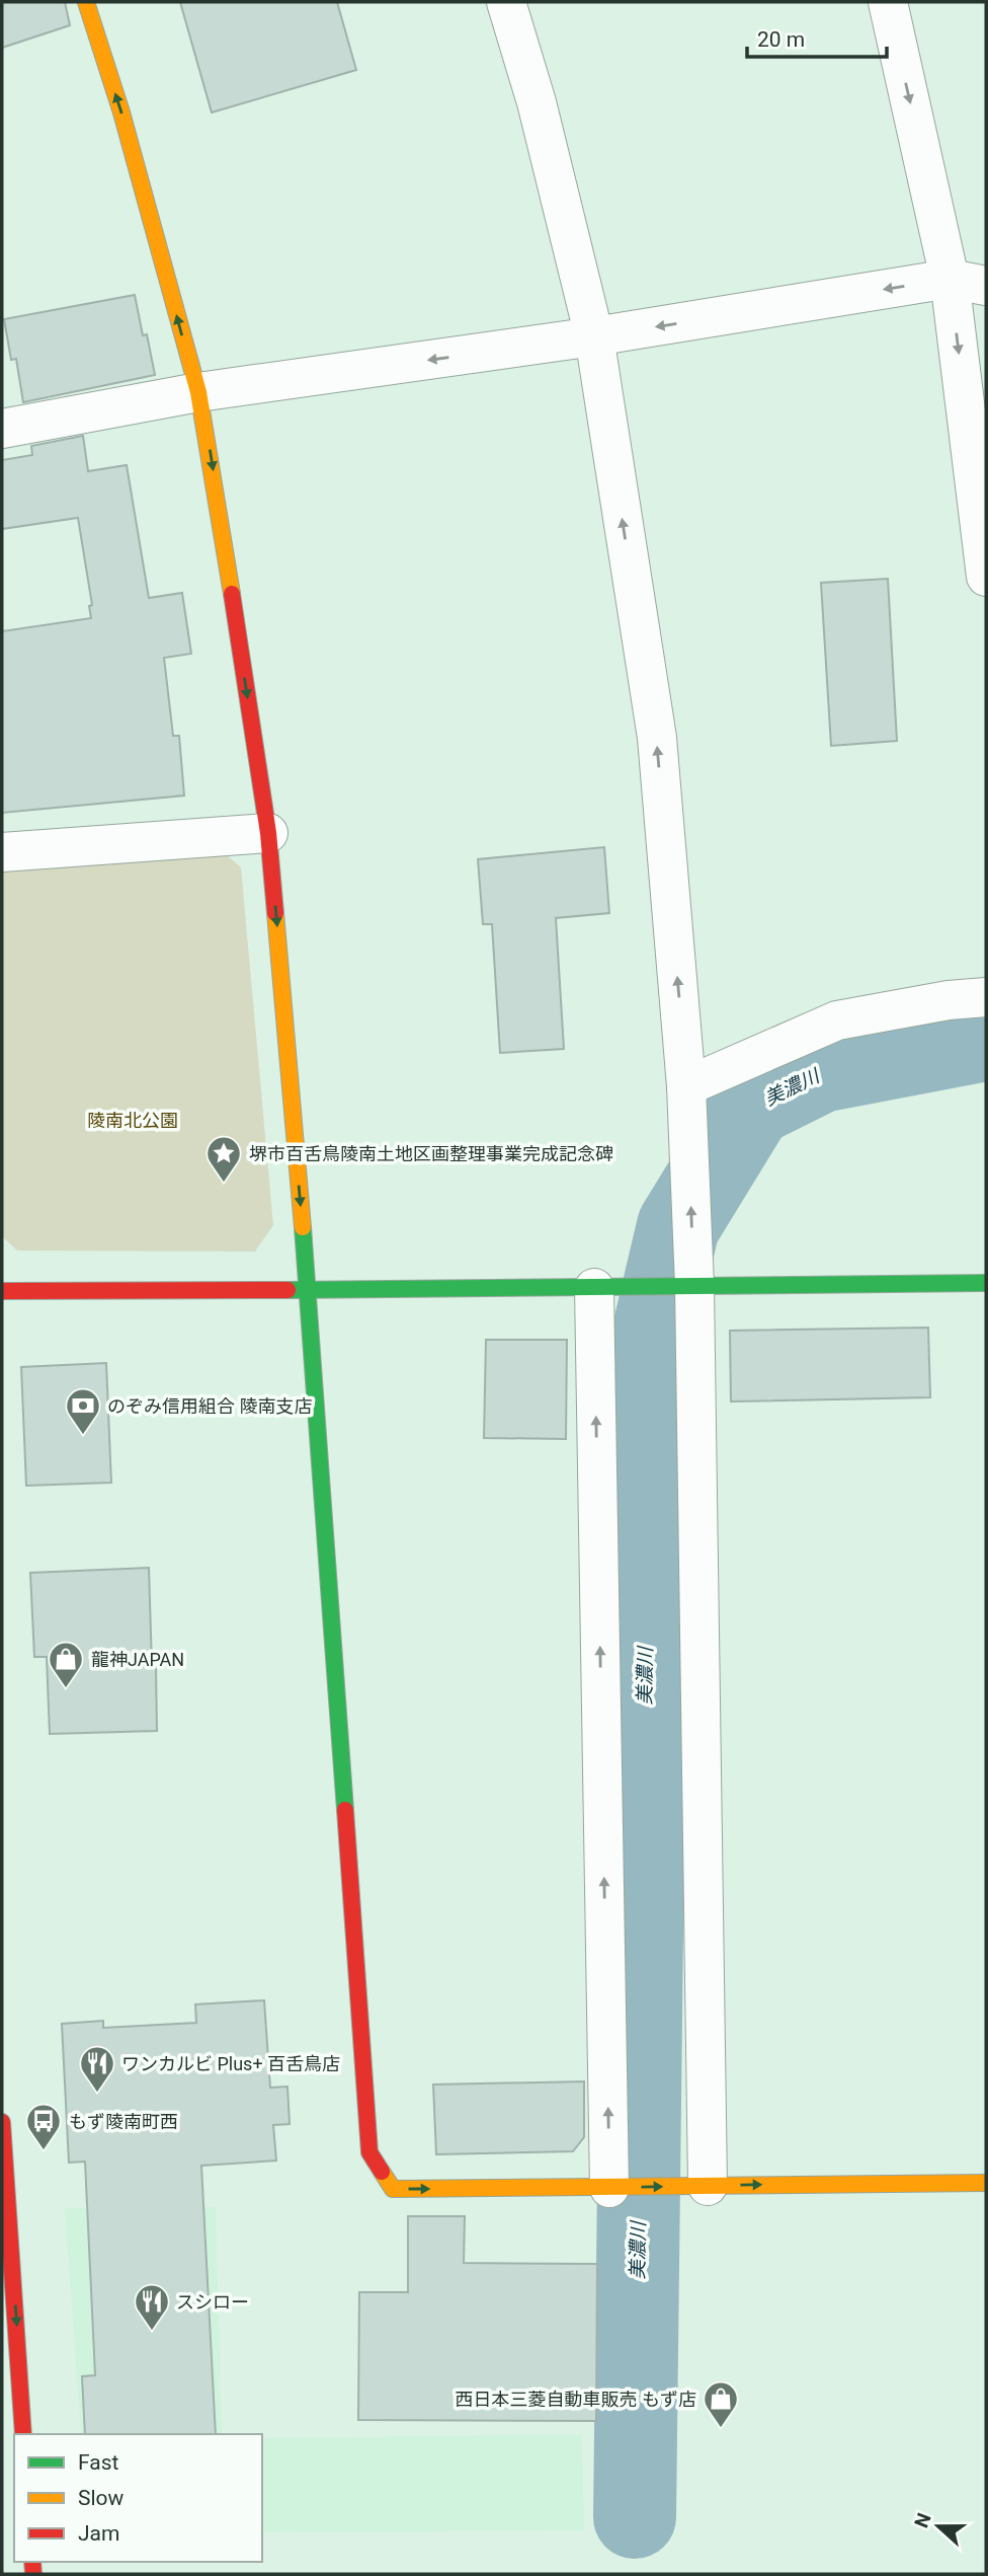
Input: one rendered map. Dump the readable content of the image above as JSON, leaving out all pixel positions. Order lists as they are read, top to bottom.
{
  "water": ["美濃川"],
  "parks": ["陵南北公園"],
  "places": {
    "place": ["堺市百舌鳥陵南土地区画整理事業完成記念碑"],
    "bank": ["のぞみ信用組合 陵南支店"],
    "shop": ["龍神JAPAN", "西日本三菱自動車販売 もず店"],
    "restaurant": ["ワンカルビ Plus+ 百舌鳥店", "スシロー"],
    "bus stop": ["もず陵南町西"]
  },
  "legend": ["Fast", "Slow", "Jam"],
  "scale_bar": "20 m",
  "north": "left"
}
